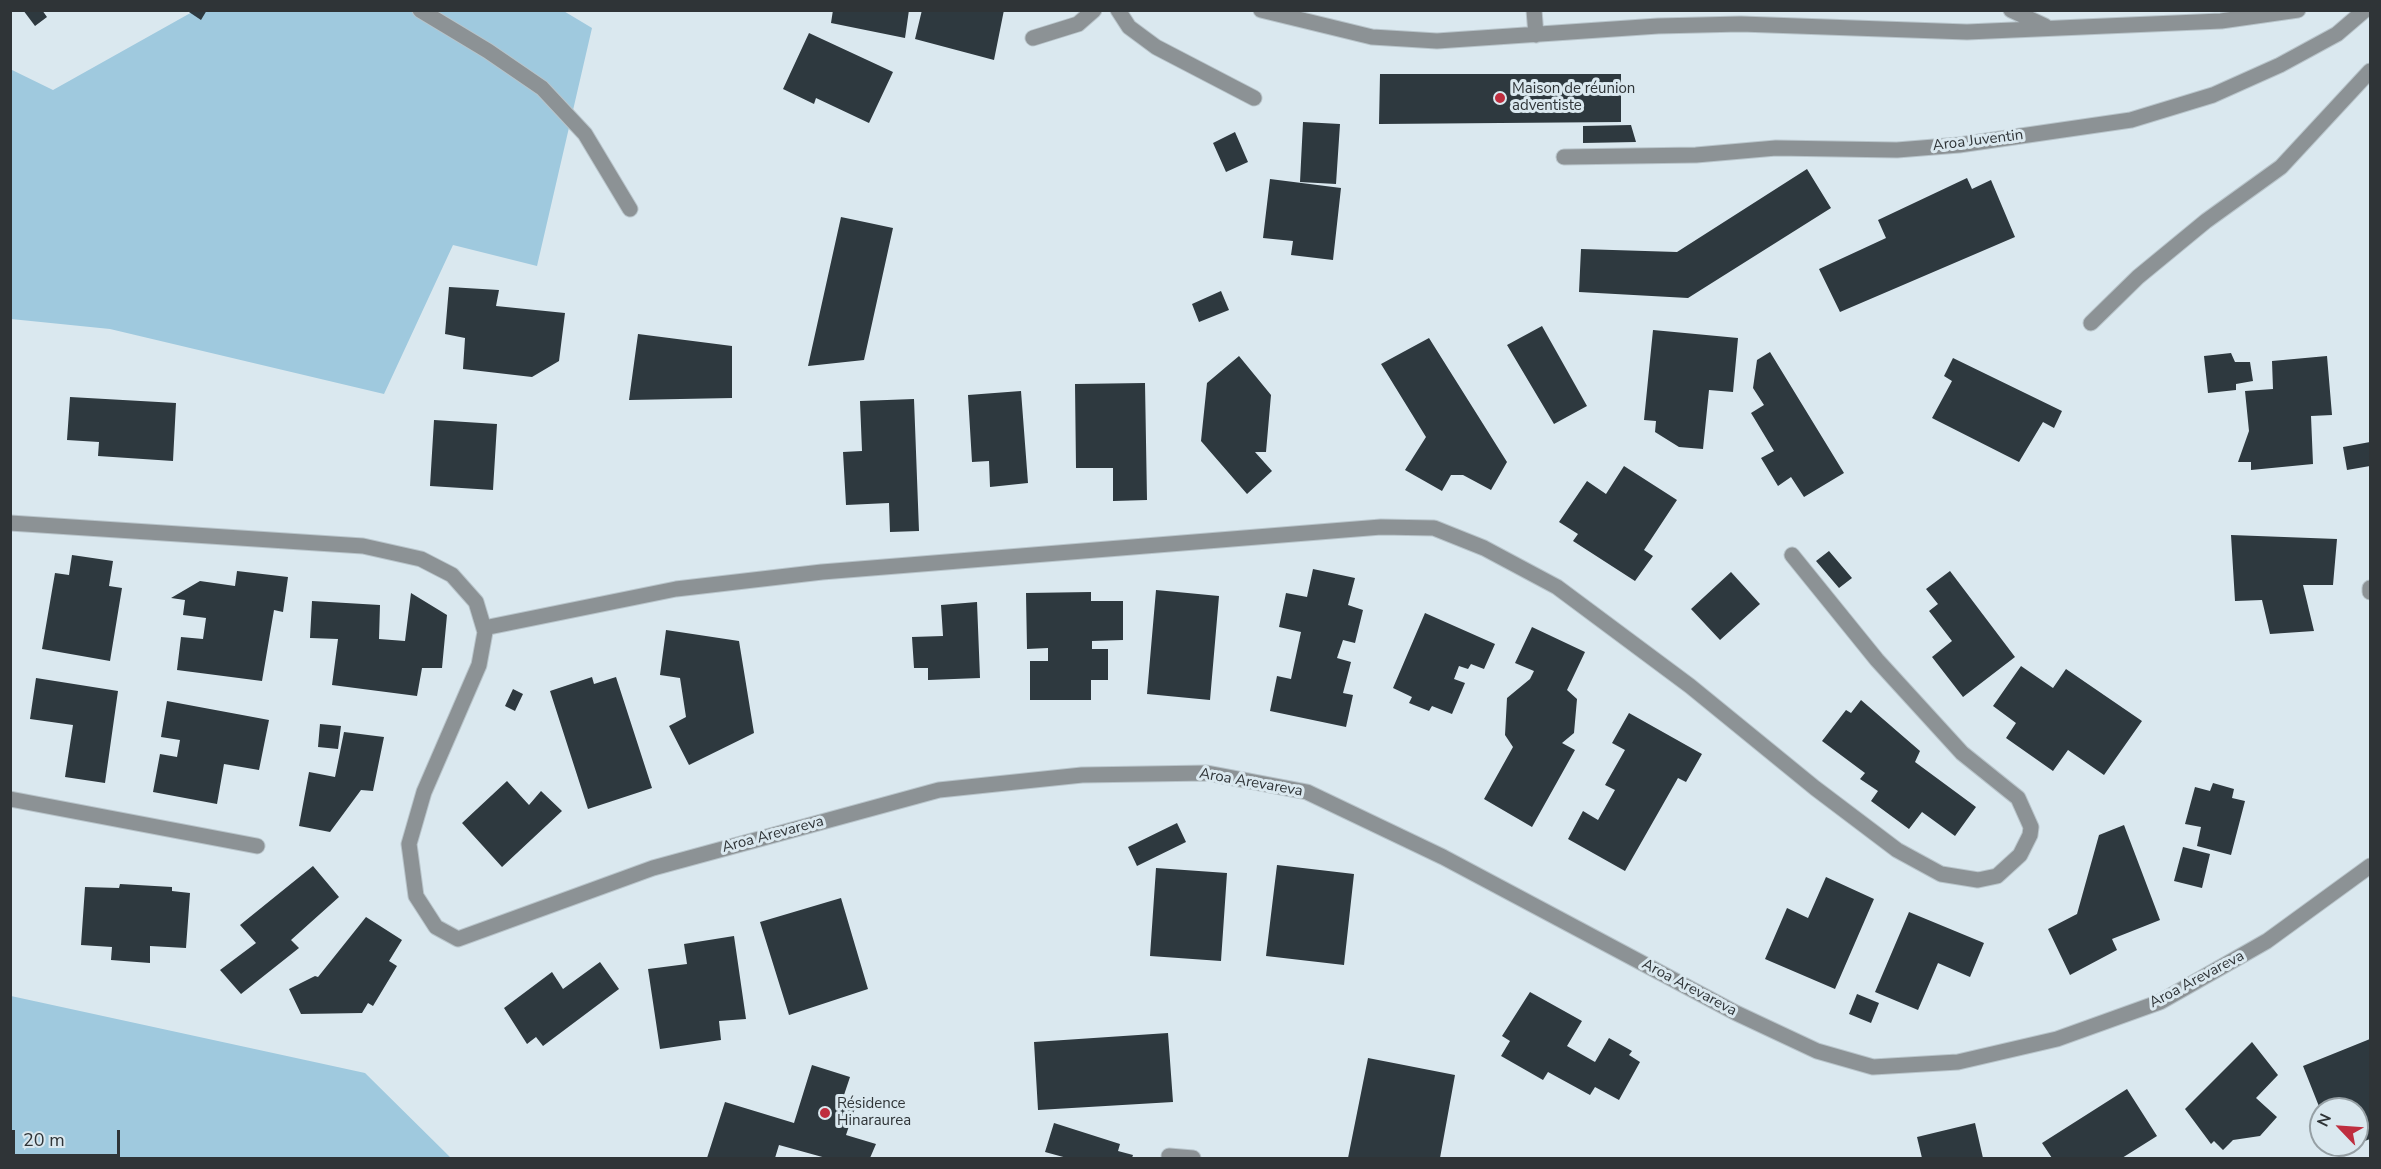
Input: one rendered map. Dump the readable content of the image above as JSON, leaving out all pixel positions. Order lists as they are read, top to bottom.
{
  "streets": {
    "street": ["Aroa Juventin", "Aroa Arevareva"]
  },
  "places": ["Maison de réunion adventiste", "Résidence Hinaraurea"],
  "scale_bar": "20 m",
  "north": "top left"
}
